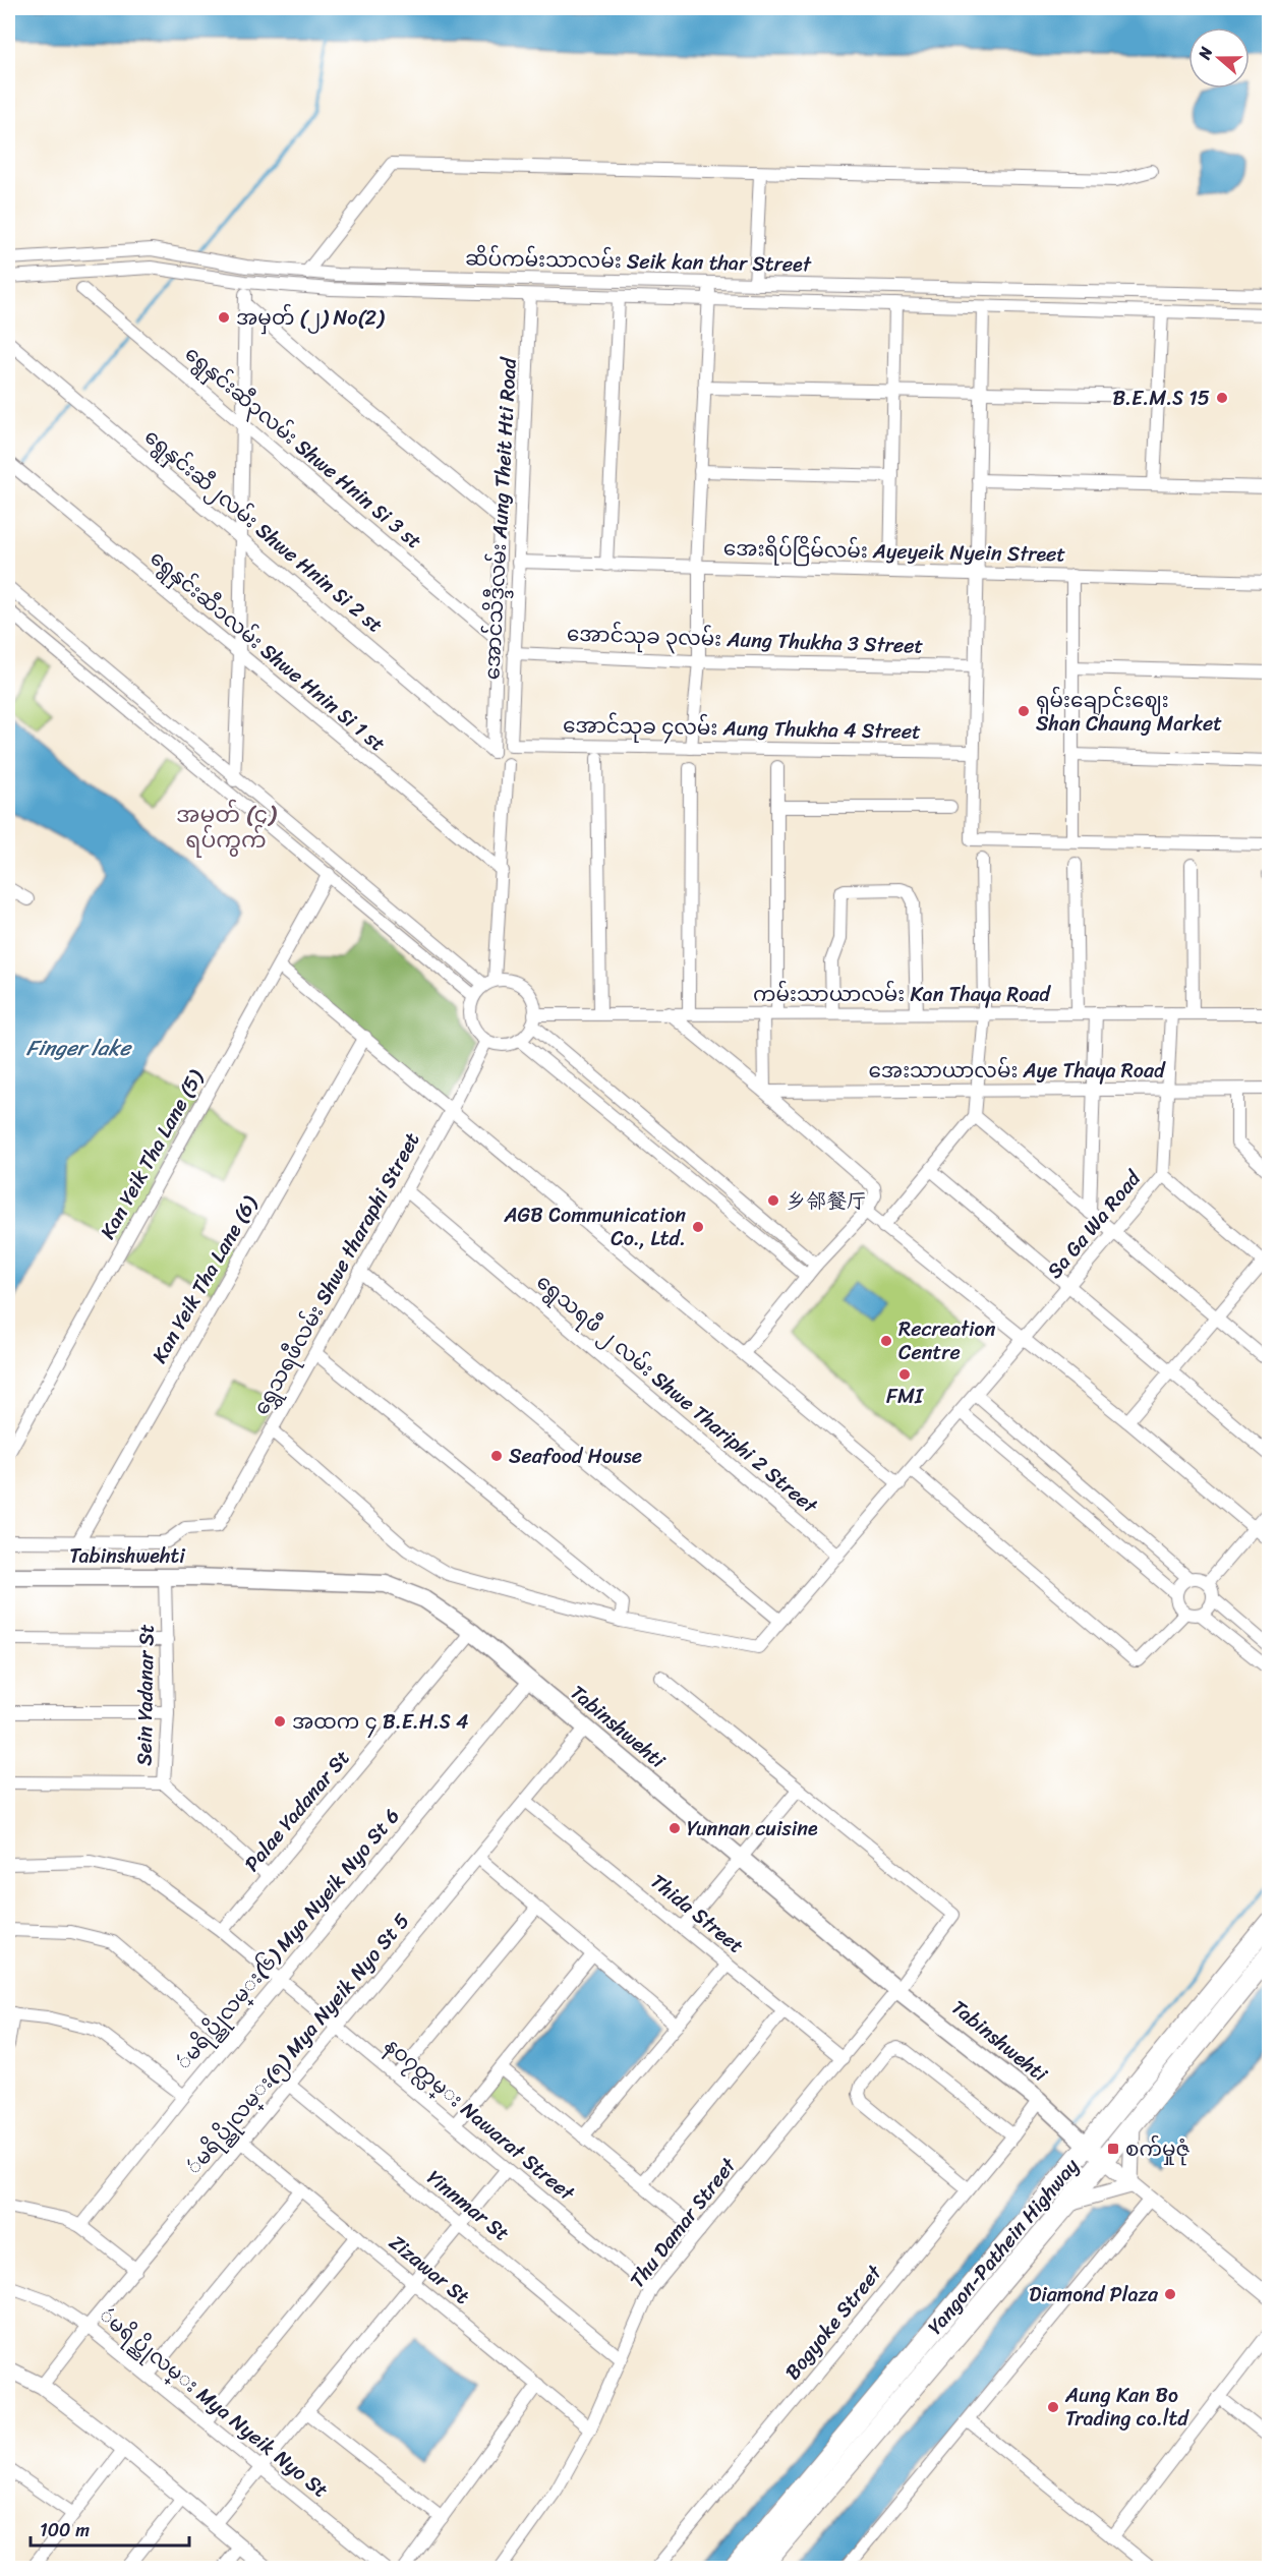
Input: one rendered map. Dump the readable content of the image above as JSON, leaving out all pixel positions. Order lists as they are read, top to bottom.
{
  "streets": {
    "main road": ["Tabinshwehti", "Yangon-Pathein Highway"],
    "street": [
      "ဆိပ်ကမ်းသာလမ်း Seik kan thar Street",
      "ရွေနှင်းဆီ၃လမ်း Shwe Hnin Si 3 st",
      "အောင်သိဒ္ဒီလမ်း Aung Theit Hti Road",
      "ရွေနှင်းဆီ၂လမ်း Shwe Hnin Si 2 st",
      "အေးရိပ်ငြိမ်လမ်း Ayeyeik Nyein Street",
      "အောင်သုခ ၃လမ်း Aung Thukha 3 Street",
      "ရွေနှင်းဆီ၁လမ်း Shwe Hnin Si 1 st",
      "အောင်သုခ ၄လမ်း Aung Thukha 4 Street",
      "ကမ်းသာယာလမ်း Kan Thaya Road",
      "အေးသာယာလမ်း Aye Thaya Road",
      "Kan Yeik Tha Lane (5)",
      "Sa Ga Wa Road",
      "ရွှေသရဖီလမ်း Shwe tharaphi Street",
      "Kan Yeik Tha Lane (6)",
      "ရွေသရဖီ ၂ လမ်း Shwe Thariphi 2 Street",
      "Sein Yadanar St",
      "Palae Yadanar St",
      "Thida Street",
      "ဴမရိပ္ညိုလမ္း(၆) Mya Nyeik Nyo St 6",
      "ဴမရိပ္ညိုလမ္း(၅) Mya Nyeik Nyo St 5",
      "နဝ၇တ္လမ္း Nawarat Street",
      "Yinnmar St",
      "Thu Damar Street",
      "Zizawar St",
      "Bogyoke Street",
      "ဴမရိပ္ညိုလမ္း Mya Nyeik Nyo St"
    ]
  },
  "crossings": [
    ["ဆိပ်ကမ်းသာလမ်း Seik kan thar Street", "အောင်သိဒ္ဒီလမ်း Aung Theit Hti Road"],
    ["ရွေနှင်းဆီ၃လမ်း Shwe Hnin Si 3 st", "ရွေနှင်းဆီ၂လမ်း Shwe Hnin Si 2 st"],
    ["အောင်သိဒ္ဒီလမ်း Aung Theit Hti Road", "အေးရိပ်ငြိမ်လမ်း Ayeyeik Nyein Street"],
    ["အောင်သိဒ္ဒီလမ်း Aung Theit Hti Road", "အောင်သုခ ၃လမ်း Aung Thukha 3 Street"],
    ["အောင်သိဒ္ဒီလမ်း Aung Theit Hti Road", "အောင်သုခ ၄လမ်း Aung Thukha 4 Street"],
    ["ကမ်းသာယာလမ်း Kan Thaya Road", "Sa Ga Wa Road"],
    ["ကမ်းသာယာလမ်း Kan Thaya Road", "ရွှေသရဖီလမ်း Shwe tharaphi Street"],
    ["အေးသာယာလမ်း Aye Thaya Road", "Sa Ga Wa Road"],
    ["Sa Ga Wa Road", "ရွေသရဖီ ၂ လမ်း Shwe Thariphi 2 Street"],
    ["ရွှေသရဖီလမ်း Shwe tharaphi Street", "Kan Yeik Tha Lane (6)"],
    ["ရွှေသရဖီလမ်း Shwe tharaphi Street", "ရွေသရဖီ ၂ လမ်း Shwe Thariphi 2 Street"],
    ["Tabinshwehti", "Sein Yadanar St"],
    ["Tabinshwehti", "Palae Yadanar St"],
    ["Tabinshwehti", "ဴမရိပ္ညိုလမ္း(၆) Mya Nyeik Nyo St 6"],
    ["Tabinshwehti", "ဴမရိပ္ညိုလမ္း(၅) Mya Nyeik Nyo St 5"],
    ["Tabinshwehti", "Thu Damar Street"],
    ["Tabinshwehti", "Yangon-Pathein Highway"],
    ["Tabinshwehti", "Bogyoke Street"],
    ["Sein Yadanar St", "Palae Yadanar St"],
    ["Palae Yadanar St", "နဝ၇တ္လမ္း Nawarat Street"],
    ["Thida Street", "ဴမရိပ္ညိုလမ္း(၅) Mya Nyeik Nyo St 5"],
    ["Thida Street", "Thu Damar Street"],
    ["ဴမရိပ္ညိုလမ္း(၆) Mya Nyeik Nyo St 6", "နဝ၇တ္လမ္း Nawarat Street"],
    ["ဴမရိပ္ညိုလမ္း(၅) Mya Nyeik Nyo St 5", "နဝ၇တ္လမ္း Nawarat Street"],
    ["ဴမရိပ္ညိုလမ္း(၅) Mya Nyeik Nyo St 5", "Yinnmar St"],
    ["ဴမရိပ္ညိုလမ္း(၅) Mya Nyeik Nyo St 5", "Zizawar St"],
    ["ဴမရိပ္ညိုလမ္း(၅) Mya Nyeik Nyo St 5", "ဴမရိပ္ညိုလမ္း Mya Nyeik Nyo St"],
    ["နဝ၇တ္လမ္း Nawarat Street", "Thu Damar Street"],
    ["Yinnmar St", "Thu Damar Street"],
    ["Thu Damar Street", "Zizawar St"]
  ],
  "districts": ["အမှတ် (၄) ရပ်ကွက်"],
  "water": ["Finger lake"],
  "places": {
    "other": [
      "အမှတ် (၂) No(2)",
      "B.E.M.S 15",
      "ရှမ်းချောင်းဈေး Shan Chaung Market",
      "乡邻餐厅",
      "AGB Communication Co., Ltd.",
      "Recreation Centre",
      "FMI",
      "Seafood House",
      "အထက ၄ B.E.H.S 4",
      "Yunnan cuisine",
      "Diamond Plaza",
      "Aung Kan Bo Trading co.ltd"
    ],
    "transit": ["စက်မှုဇုံ"]
  },
  "scale_bar": "100 m",
  "north": "left"
}
